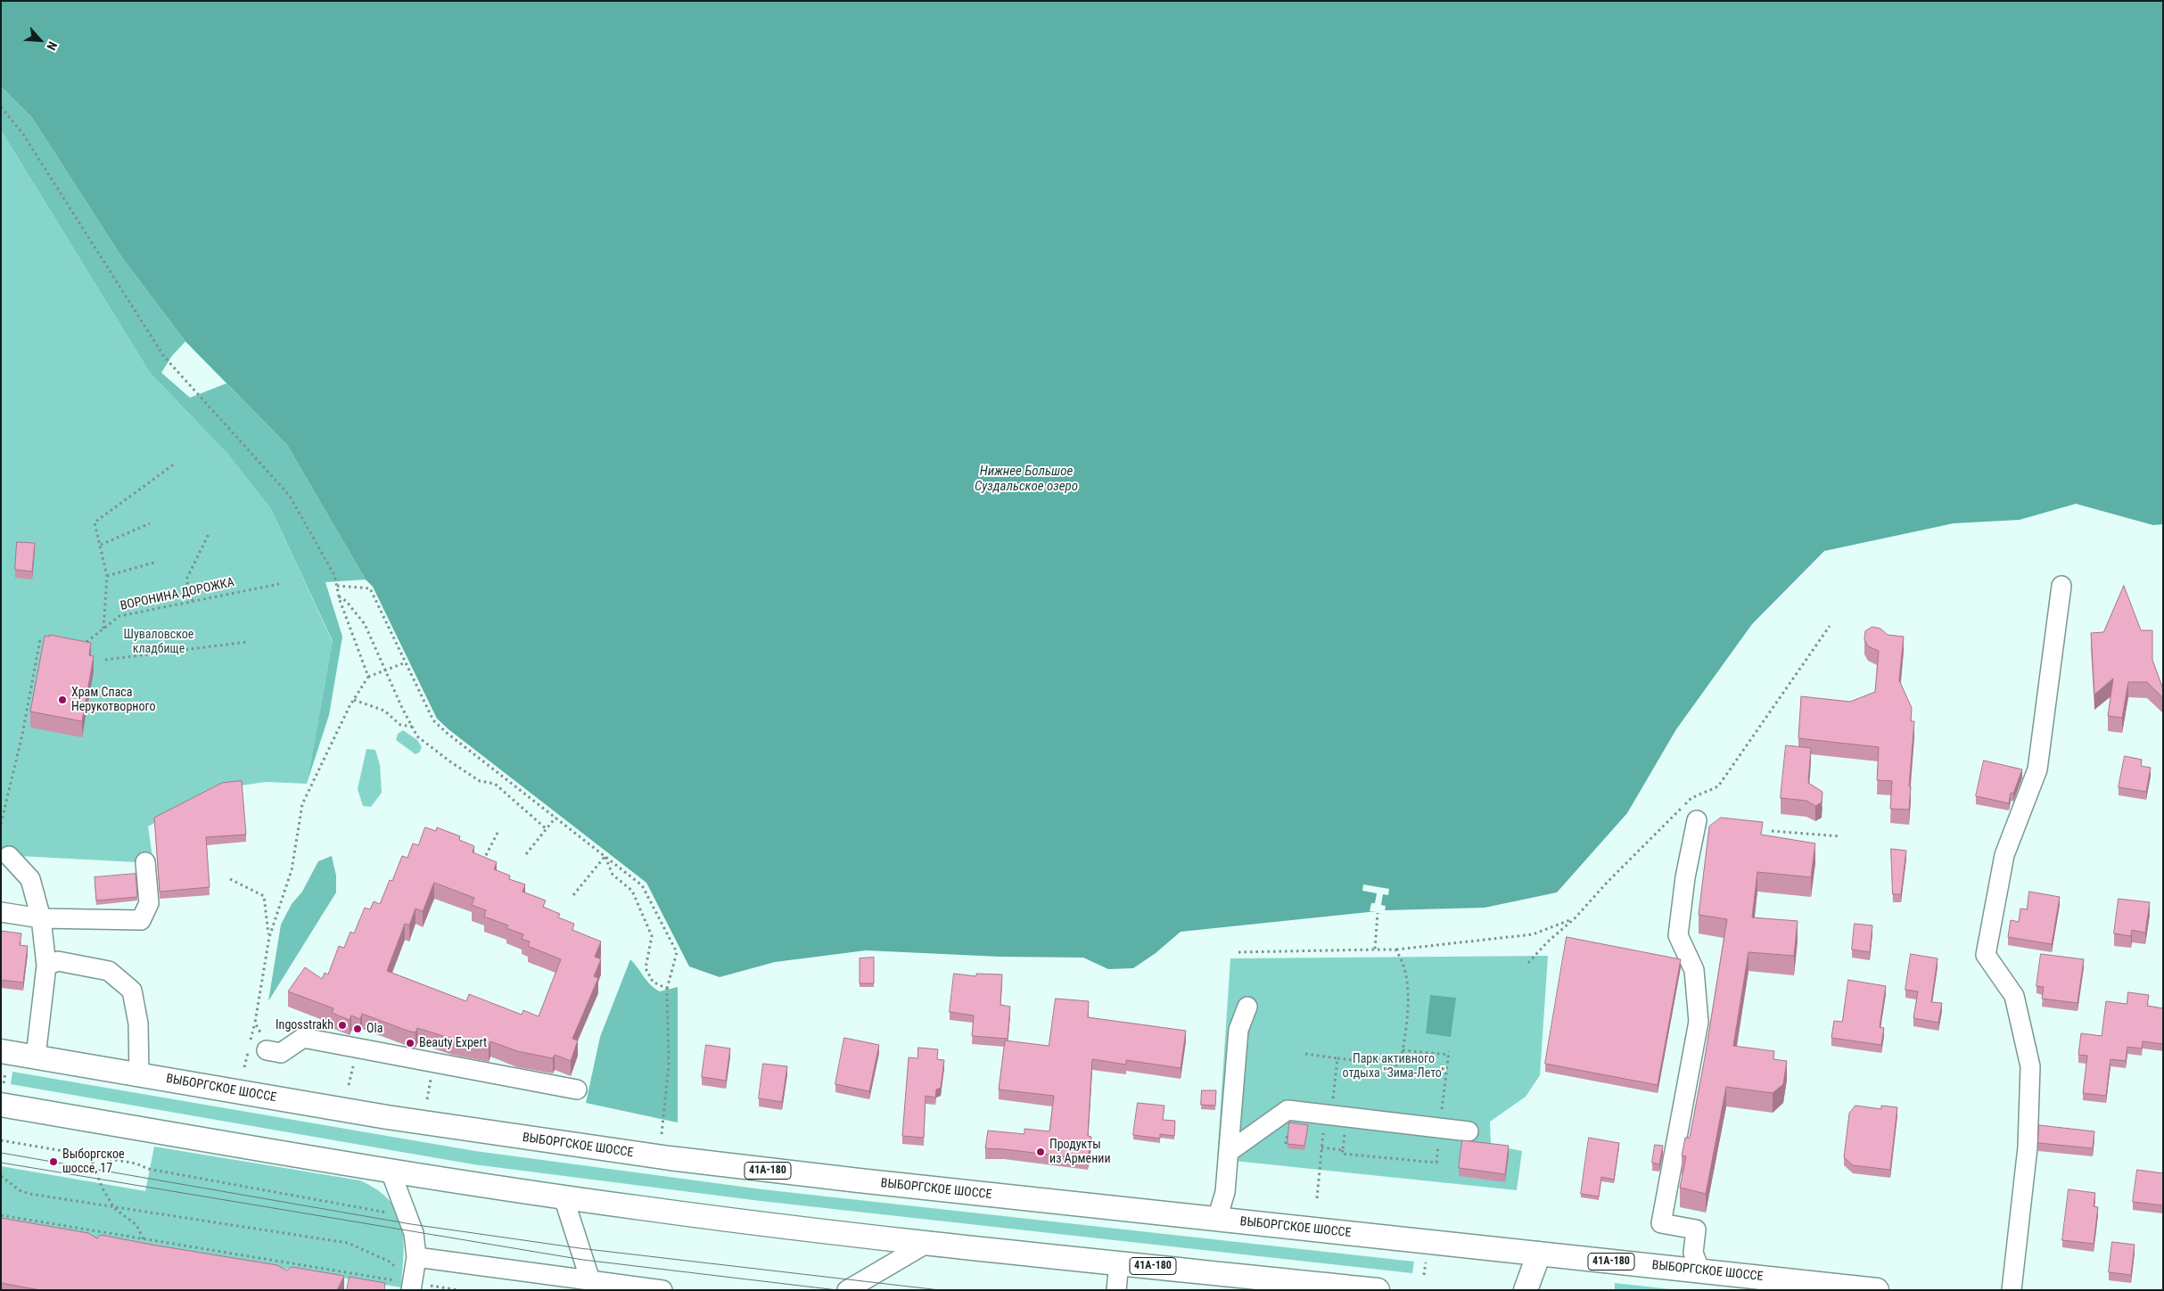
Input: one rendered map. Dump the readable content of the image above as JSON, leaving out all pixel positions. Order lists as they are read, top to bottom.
{
  "streets": {
    "main road": ["ВЫБОРГСКОЕ ШОССЕ", "41А-180"],
    "path": ["ВОРОНИНА ДОРОЖКА"]
  },
  "water": ["Нижнее Большое Суздальское озеро"],
  "parks": ["Шуваловское кладбище", "Парк активного отдыха \"Зима-Лето\""],
  "places": [
    "Храм Спаса Нерукотворного",
    "Ingosstrakh",
    "Ola",
    "Beauty Expert",
    "Продукты из Армении",
    "Выборгское шоссе, 17"
  ],
  "north": "bottom right"
}
